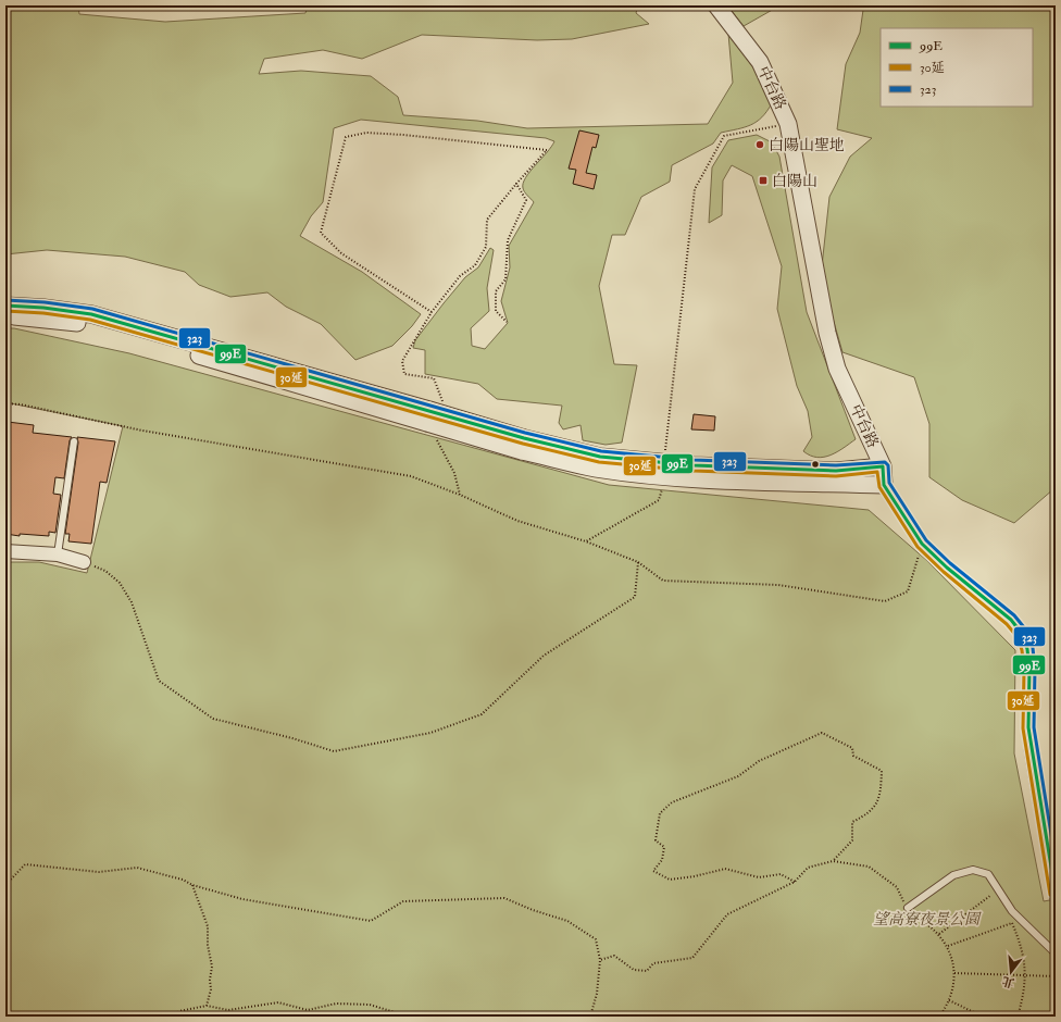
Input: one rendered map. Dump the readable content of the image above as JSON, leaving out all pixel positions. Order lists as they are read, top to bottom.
{
  "streets": {
    "street": ["中台路"]
  },
  "parks": ["望高寮夜景公園"],
  "places": {
    "other": ["白陽山聖地"],
    "transit": ["白陽山"]
  },
  "lines": ["transit line 323", "transit line 99E", "transit line 30延"],
  "legend": ["99E", "30延", "323"],
  "north": "bottom"
}
